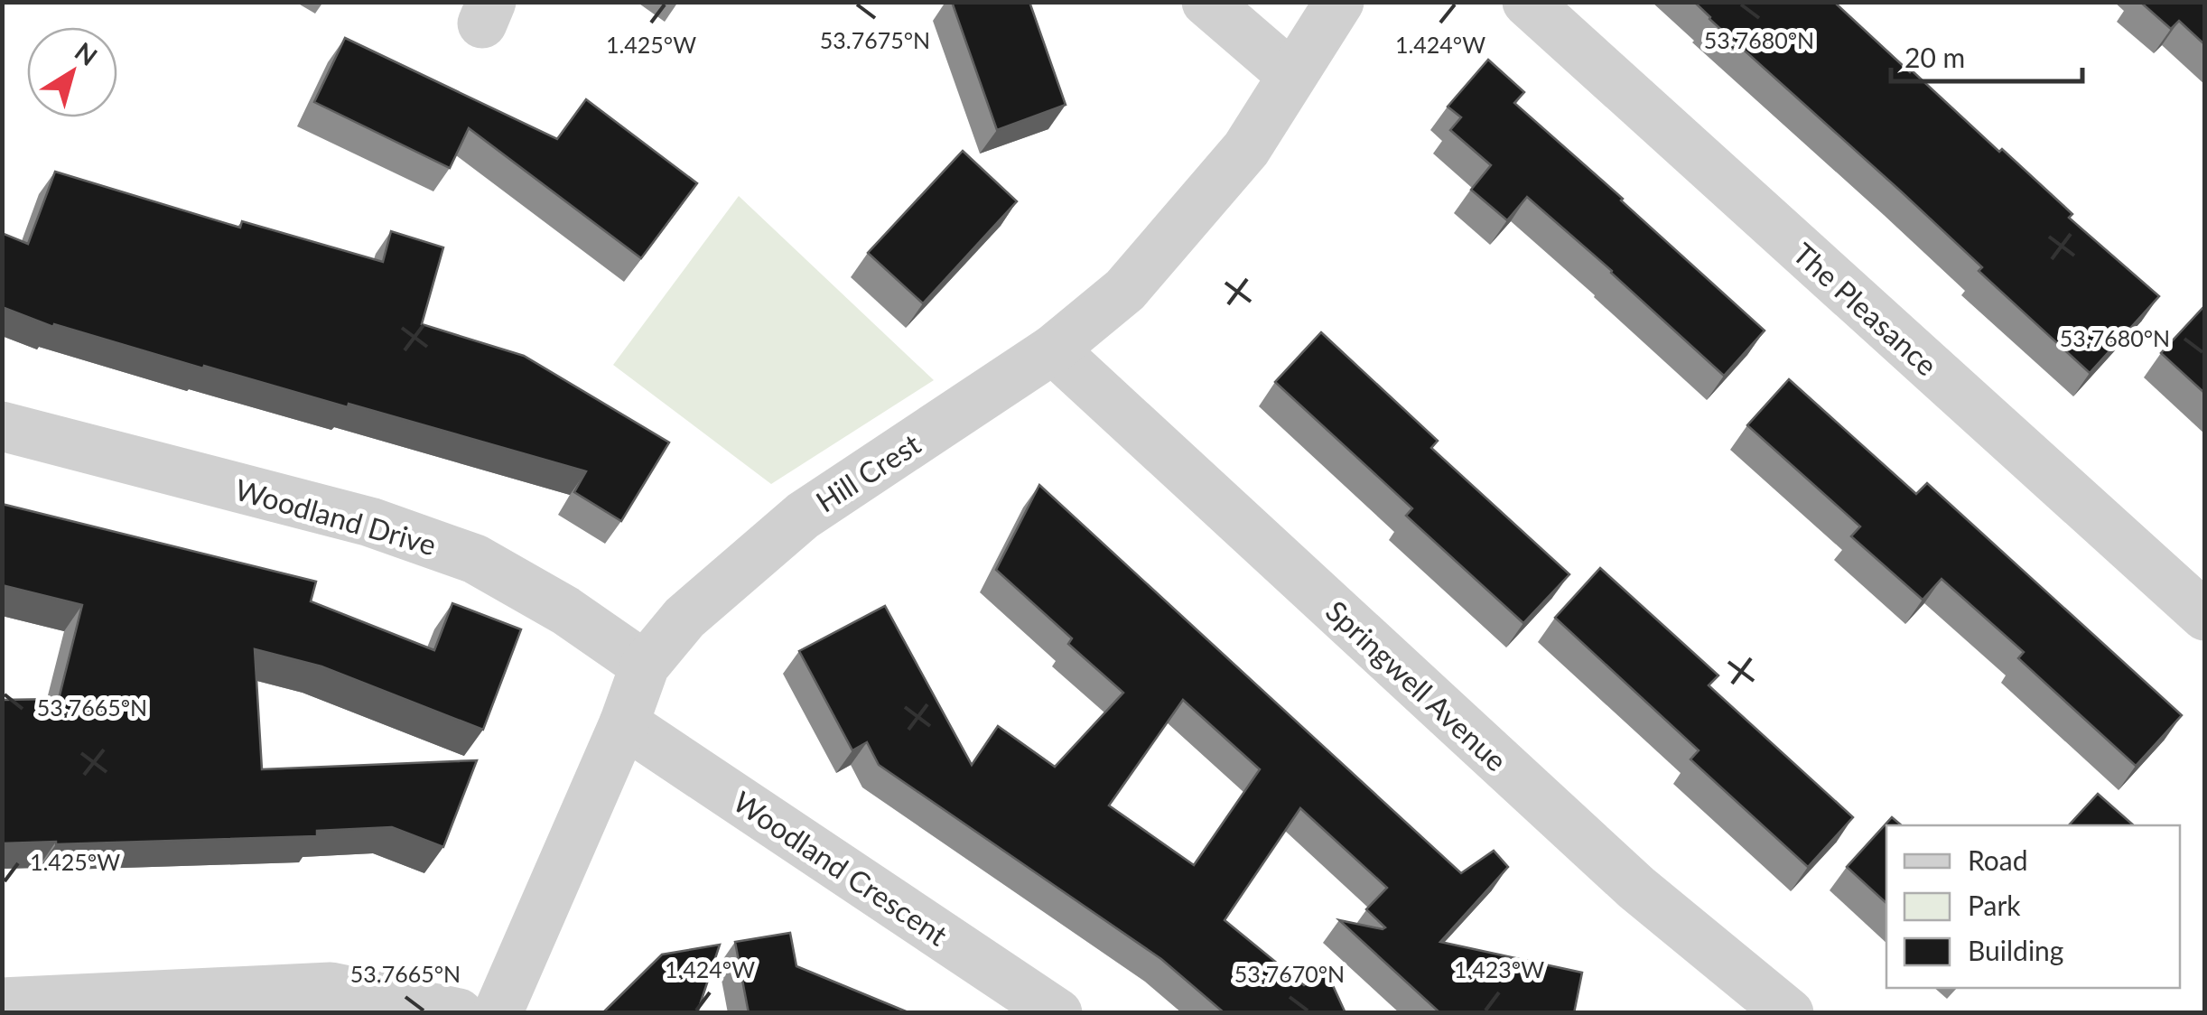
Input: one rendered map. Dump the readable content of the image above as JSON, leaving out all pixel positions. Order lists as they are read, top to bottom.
{
  "streets": {
    "street": [
      "The Pleasance",
      "Hill Crest",
      "Woodland Drive",
      "Springwell Avenue",
      "Woodland Crescent"
    ]
  },
  "crossings": [
    ["Hill Crest", "Woodland Drive"],
    ["Hill Crest", "Springwell Avenue"],
    ["Hill Crest", "Woodland Crescent"]
  ],
  "legend": ["Road", "Park", "Building"],
  "scale_bar": "20 m",
  "north": "top right",
  "coordinates": [
    "53.7675°N",
    "53.7680°N",
    "1.425°W",
    "1.424°W",
    "53.7665°N",
    "1.423°W",
    "53.7670°N"
  ]
}
